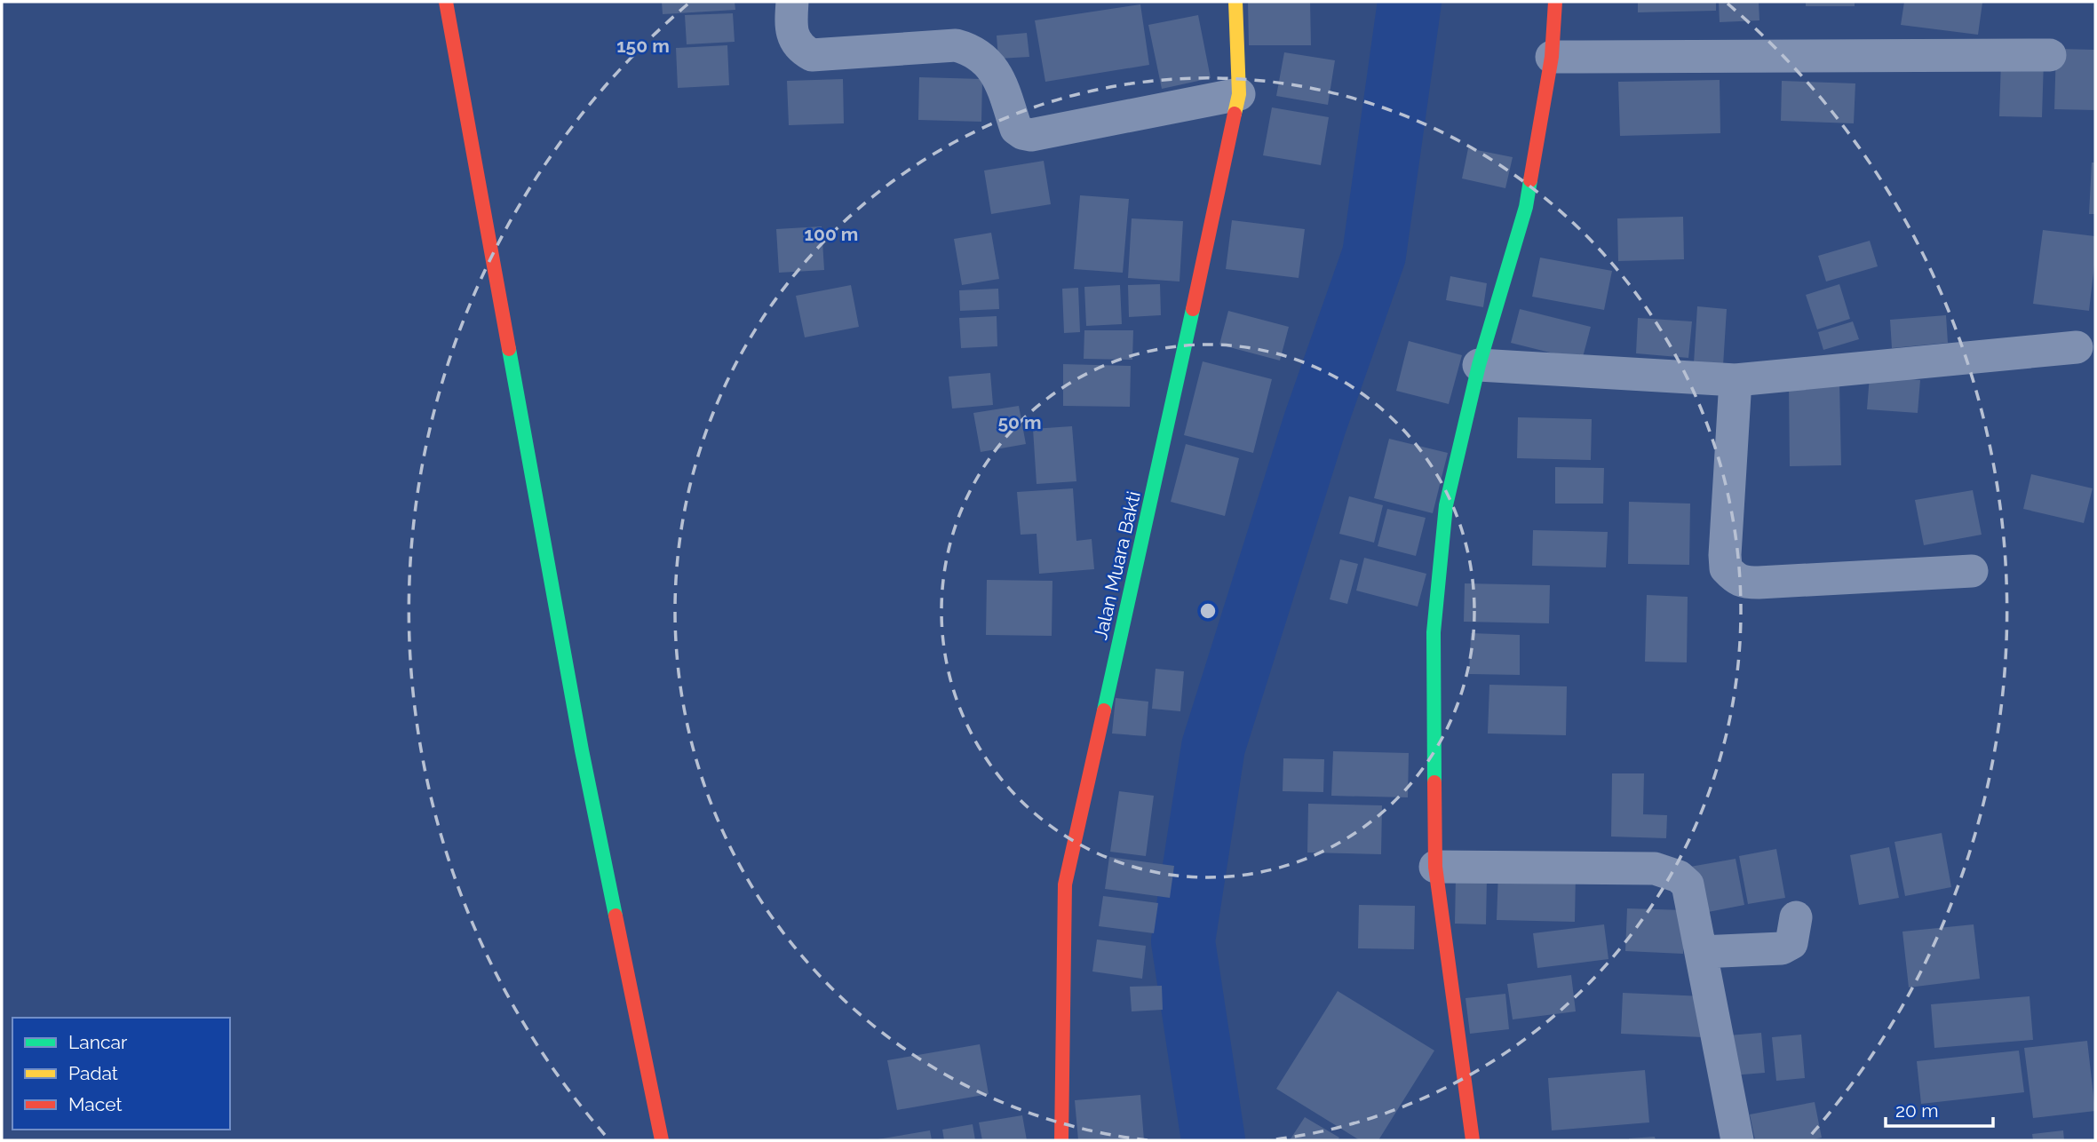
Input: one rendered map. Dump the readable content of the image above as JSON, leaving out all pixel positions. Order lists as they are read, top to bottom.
{
  "streets": {
    "street": ["Jalan Muara Bakti"]
  },
  "legend": ["Lancar", "Padat", "Macet"],
  "scale_bar": "20 m",
  "rings": ["150 m", "100 m", "50 m"]
}
